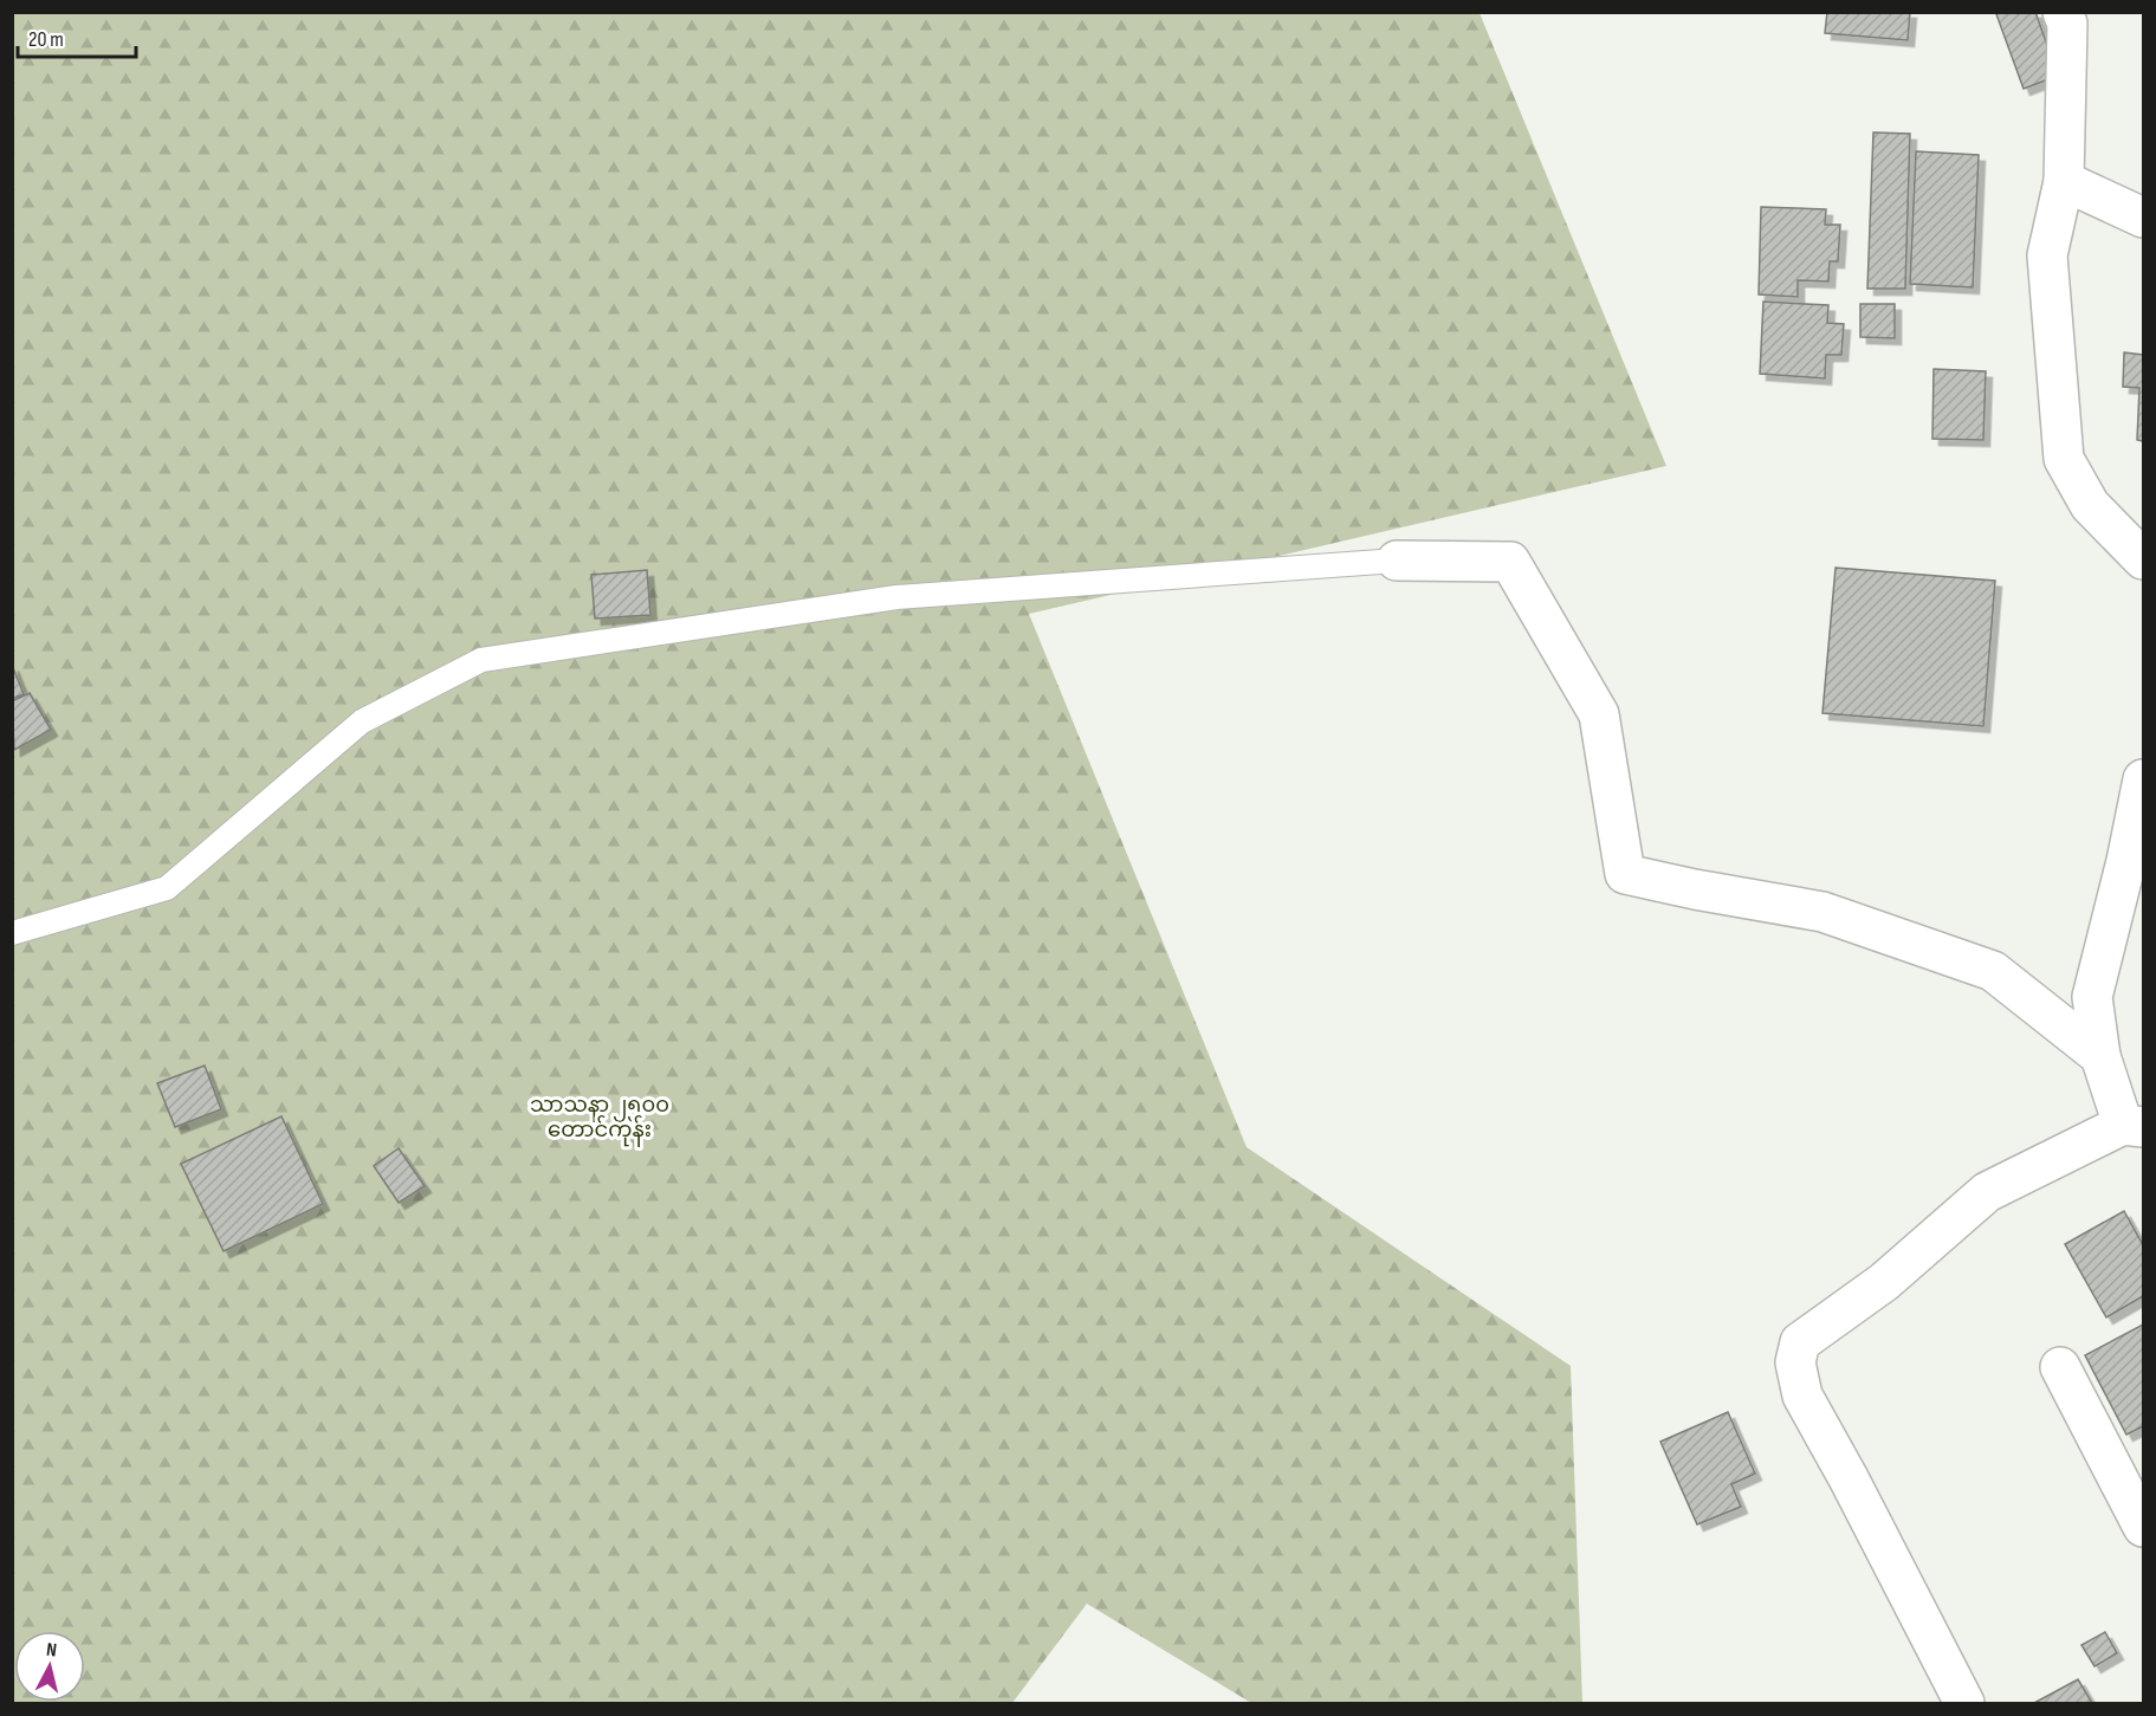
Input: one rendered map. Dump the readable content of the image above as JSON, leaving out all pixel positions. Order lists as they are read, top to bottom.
{
  "parks": ["သာသနာ ၂၅၀၀ တောင်ကုန်း"],
  "scale_bar": "20 m",
  "north": "top"
}
